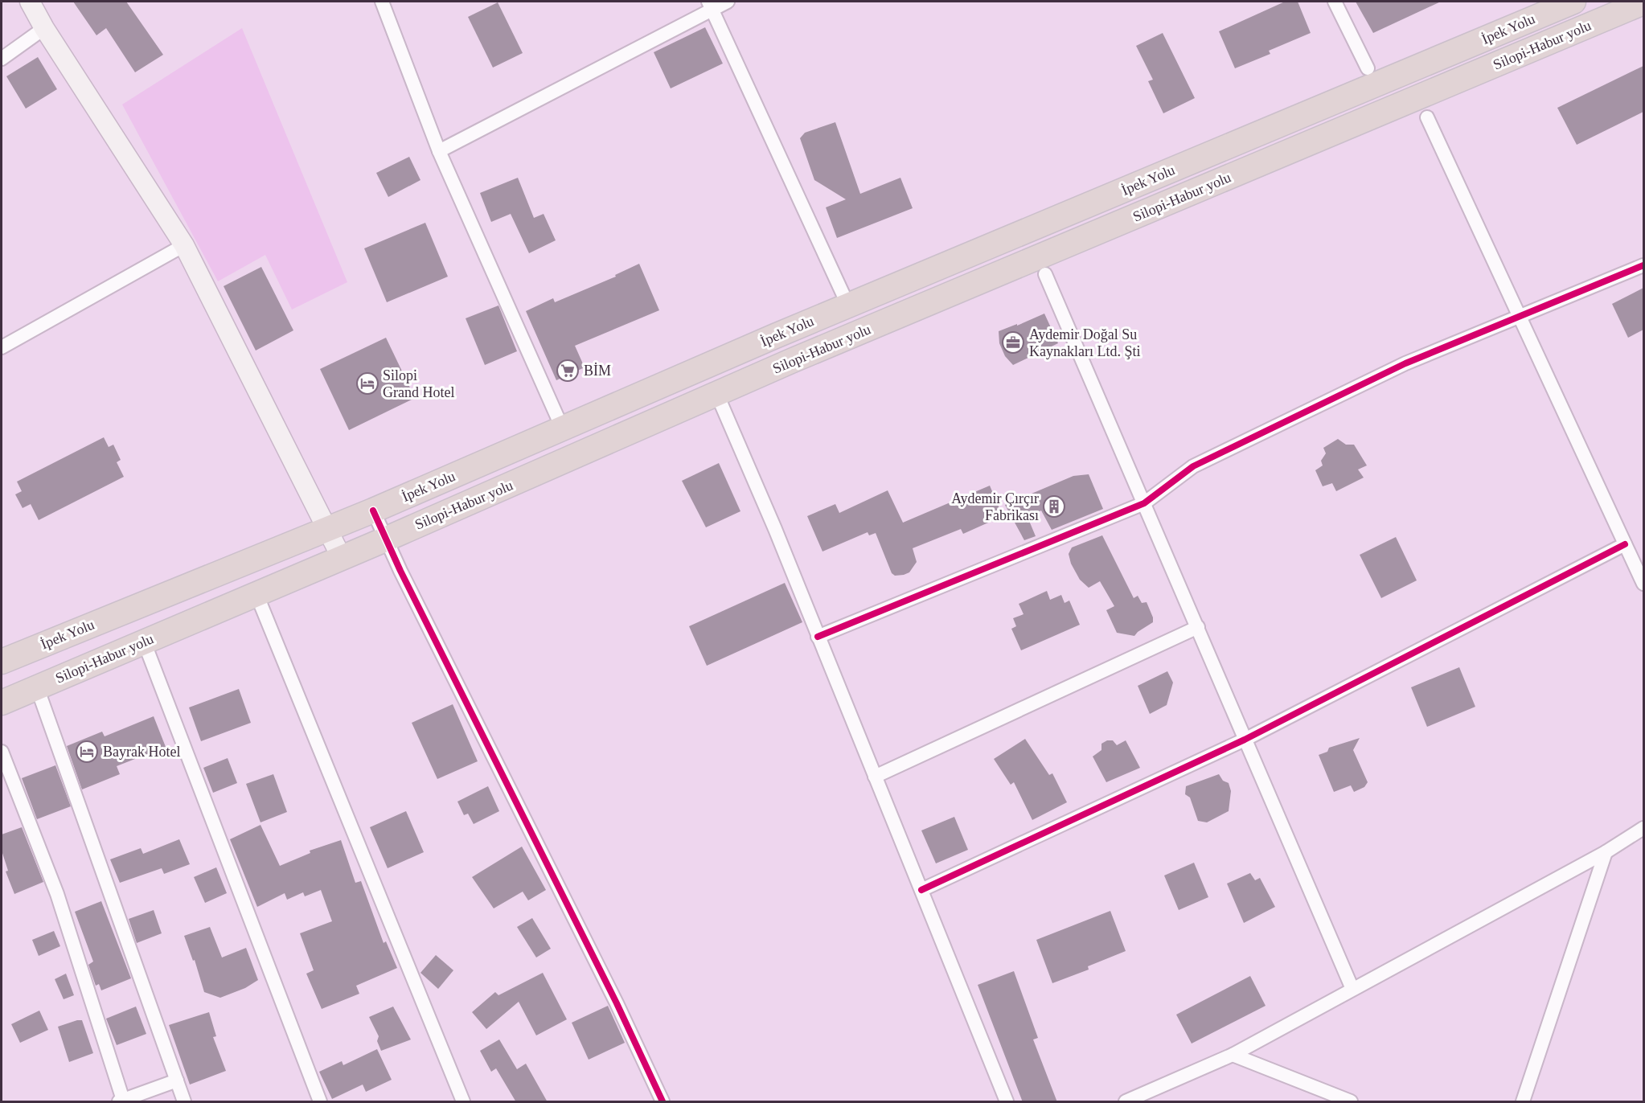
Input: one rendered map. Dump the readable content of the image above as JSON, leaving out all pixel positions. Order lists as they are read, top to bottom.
{
  "streets": {
    "highway": ["İpek Yolu", "Silopi-Habur yolu"]
  },
  "places": {
    "office": ["Aydemir Doğal Su Kaynakları Ltd. Şti"],
    "supermarket": ["BİM"],
    "hotel": ["Silopi Grand Hotel", "Bayrak Hotel"],
    "building": ["Aydemir Çırçır Fabrikası"]
  }
}
